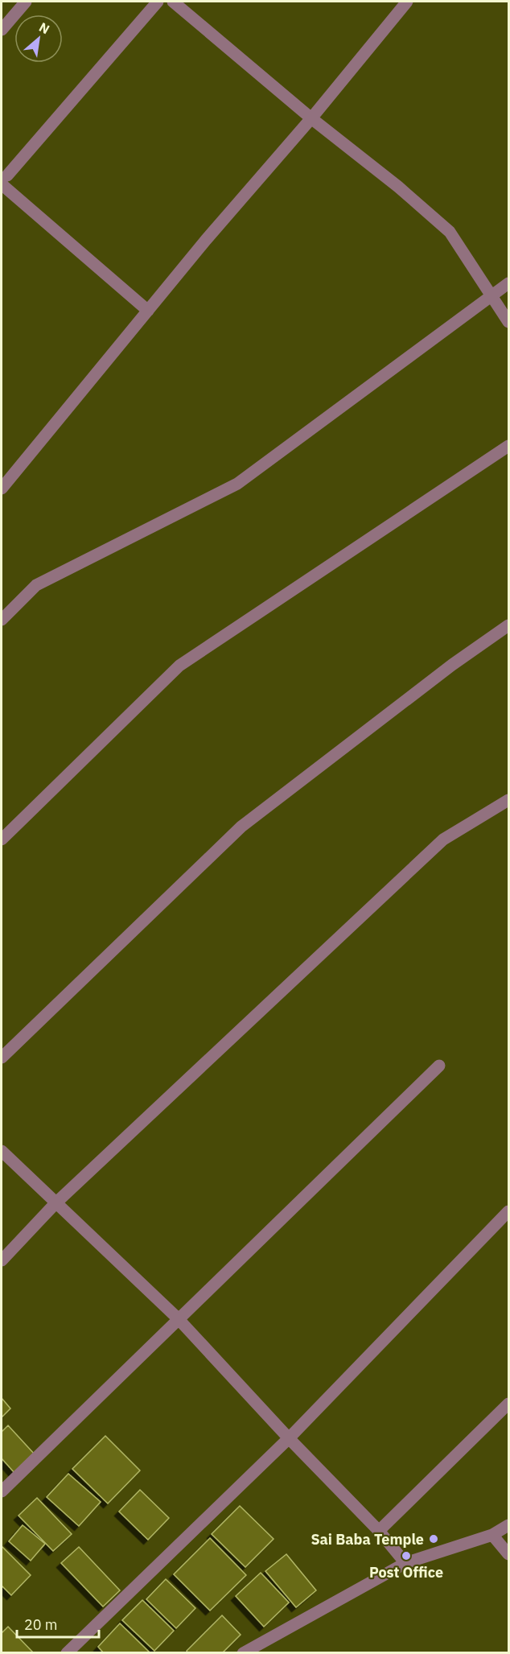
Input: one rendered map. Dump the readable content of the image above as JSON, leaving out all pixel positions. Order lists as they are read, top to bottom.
{
  "places": ["Sai Baba Temple", "Post Office"],
  "scale_bar": "20 m",
  "north": "top right"
}
